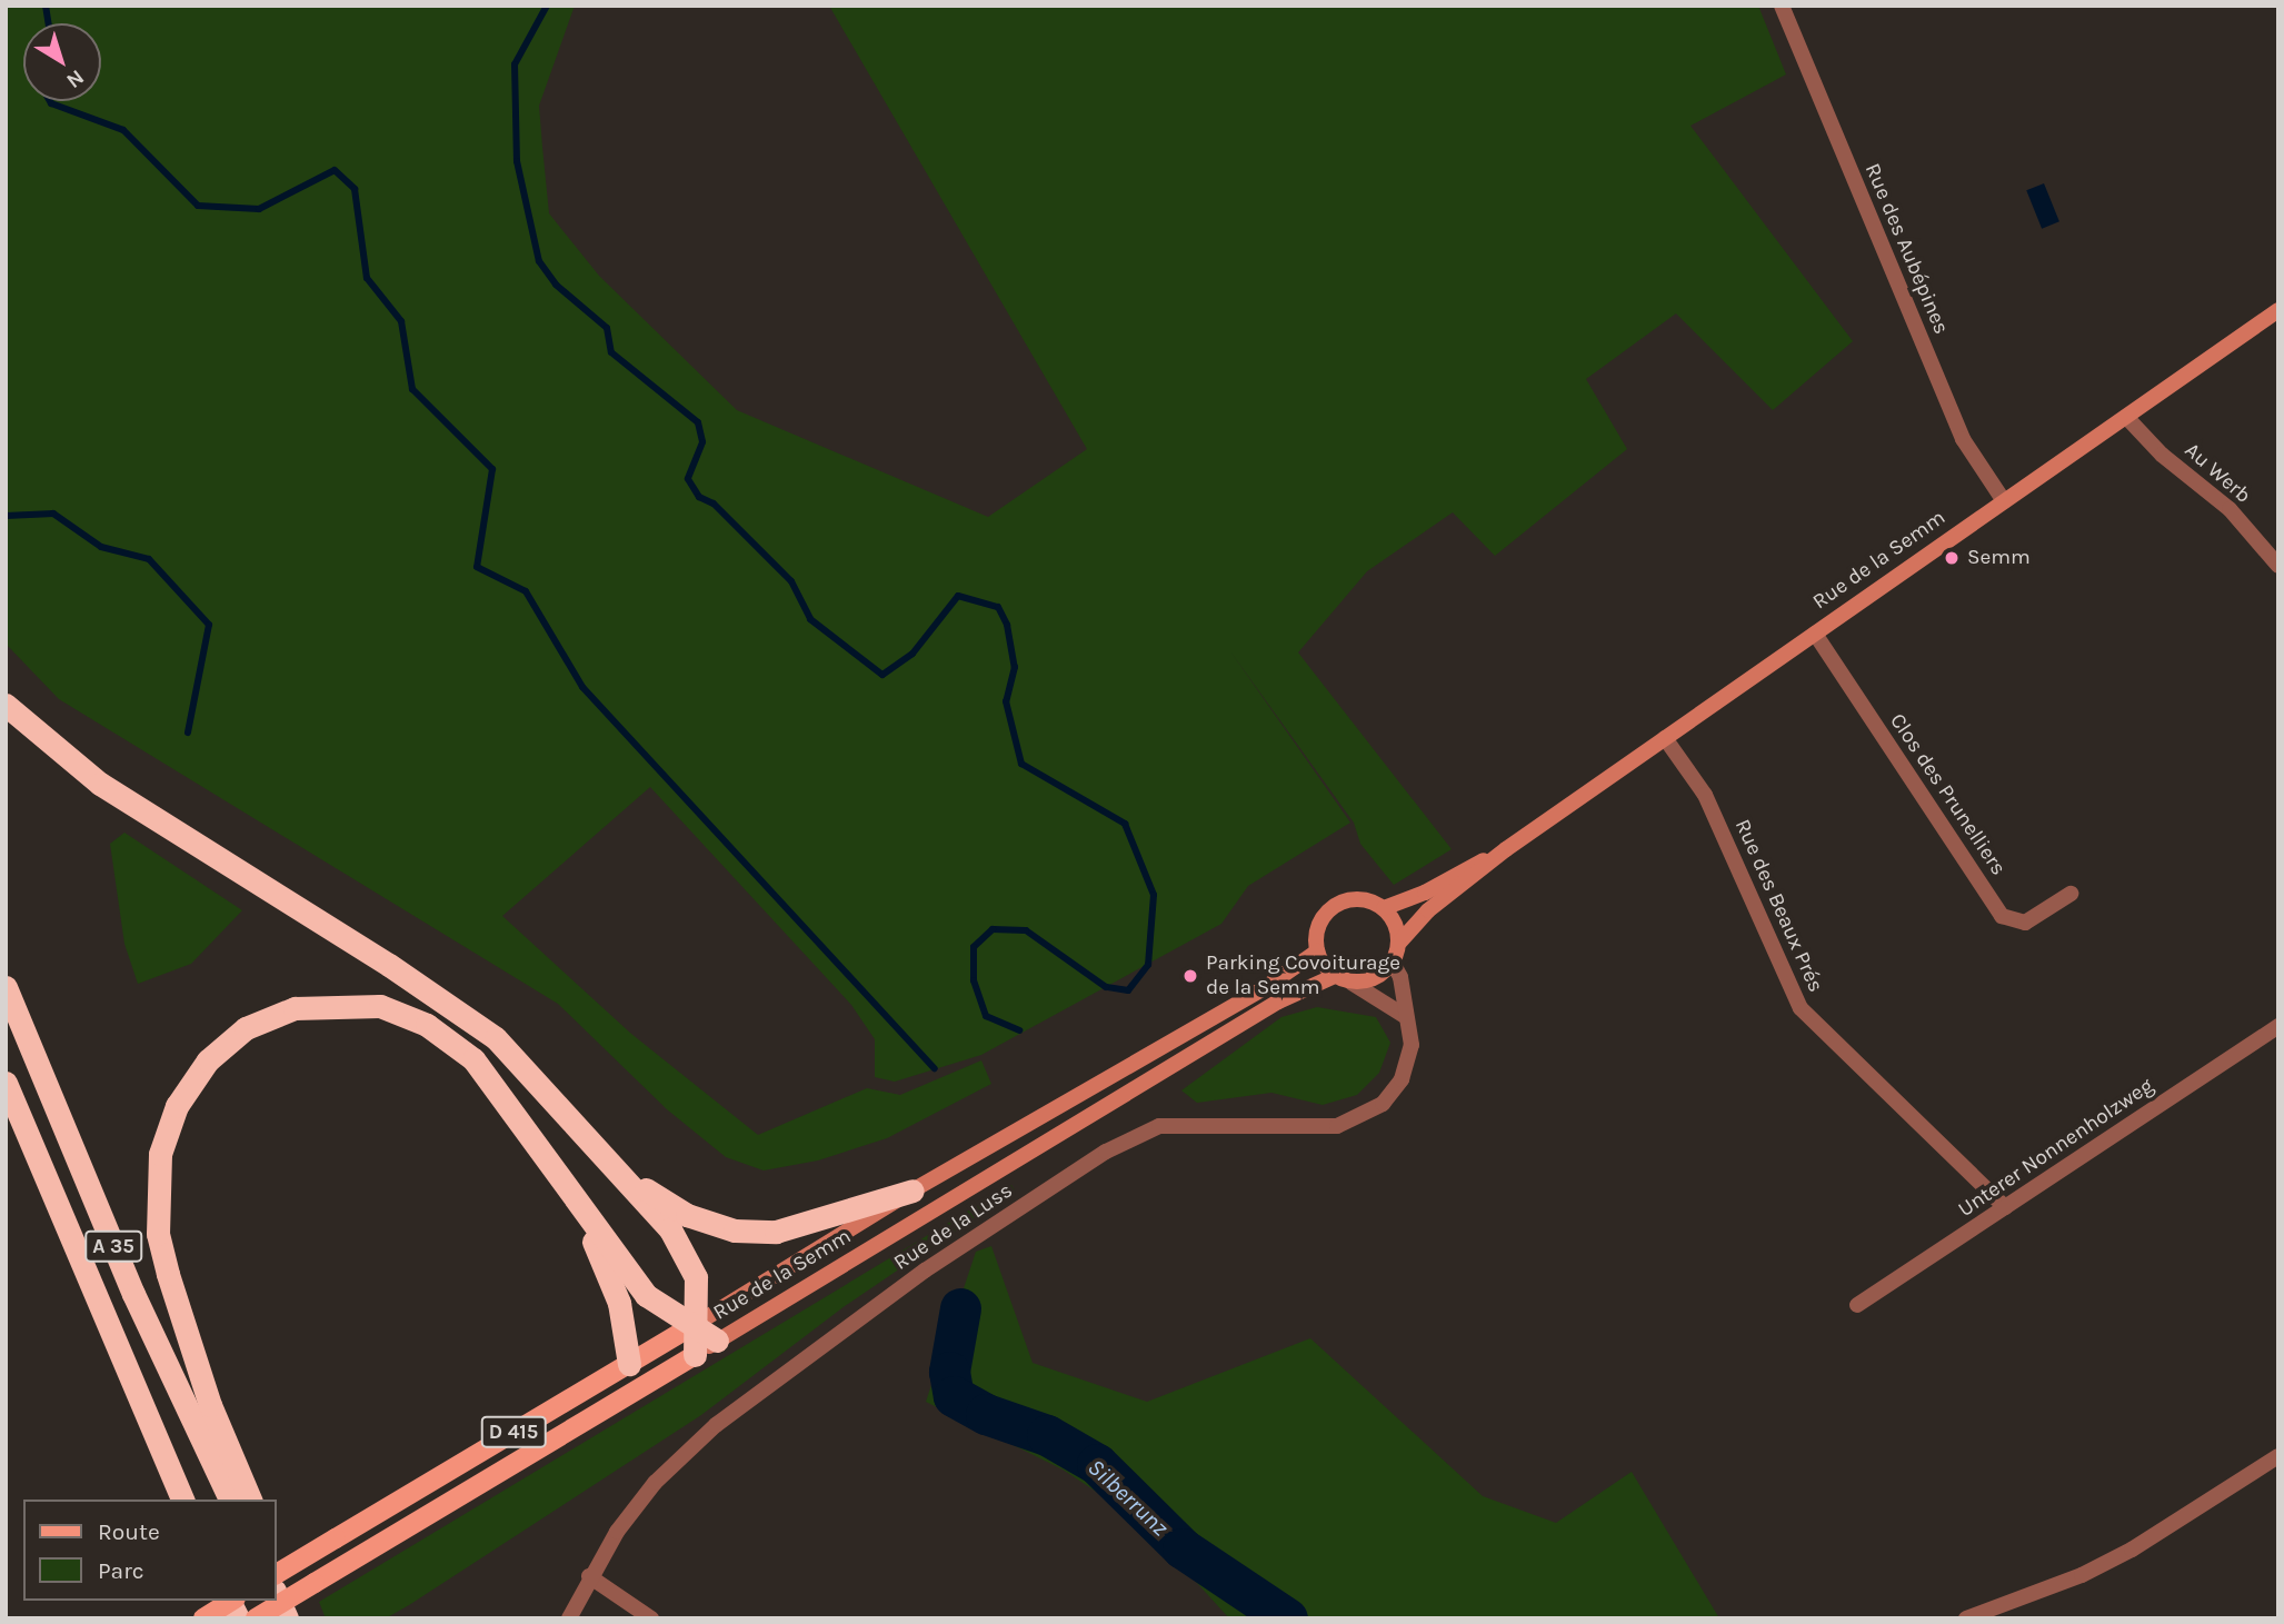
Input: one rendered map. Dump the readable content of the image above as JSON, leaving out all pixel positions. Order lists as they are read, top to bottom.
{
  "streets": {
    "highway": ["A 35"],
    "main road": ["Rue de la Semm", "D 415"],
    "street": [
      "Rue des Aubépines",
      "Au Werb",
      "Clos des Prunelliers",
      "Rue des Beaux Prés",
      "Unterer Nonnenholzweg",
      "Rue de la Luss"
    ]
  },
  "crossings": [
    ["Rue des Aubépines", "Rue de la Semm"],
    ["Au Werb", "Rue de la Semm"],
    ["Rue de la Semm", "Clos des Prunelliers"],
    ["Rue de la Semm", "Rue des Beaux Prés"],
    ["Rue de la Semm", "Rue de la Luss"],
    ["Rue des Beaux Prés", "Unterer Nonnenholzweg"]
  ],
  "water": ["Silberrunz"],
  "places": ["Semm", "Parking Covoiturage de la Semm"],
  "legend": ["Route", "Parc"],
  "north": "bottom right"
}
